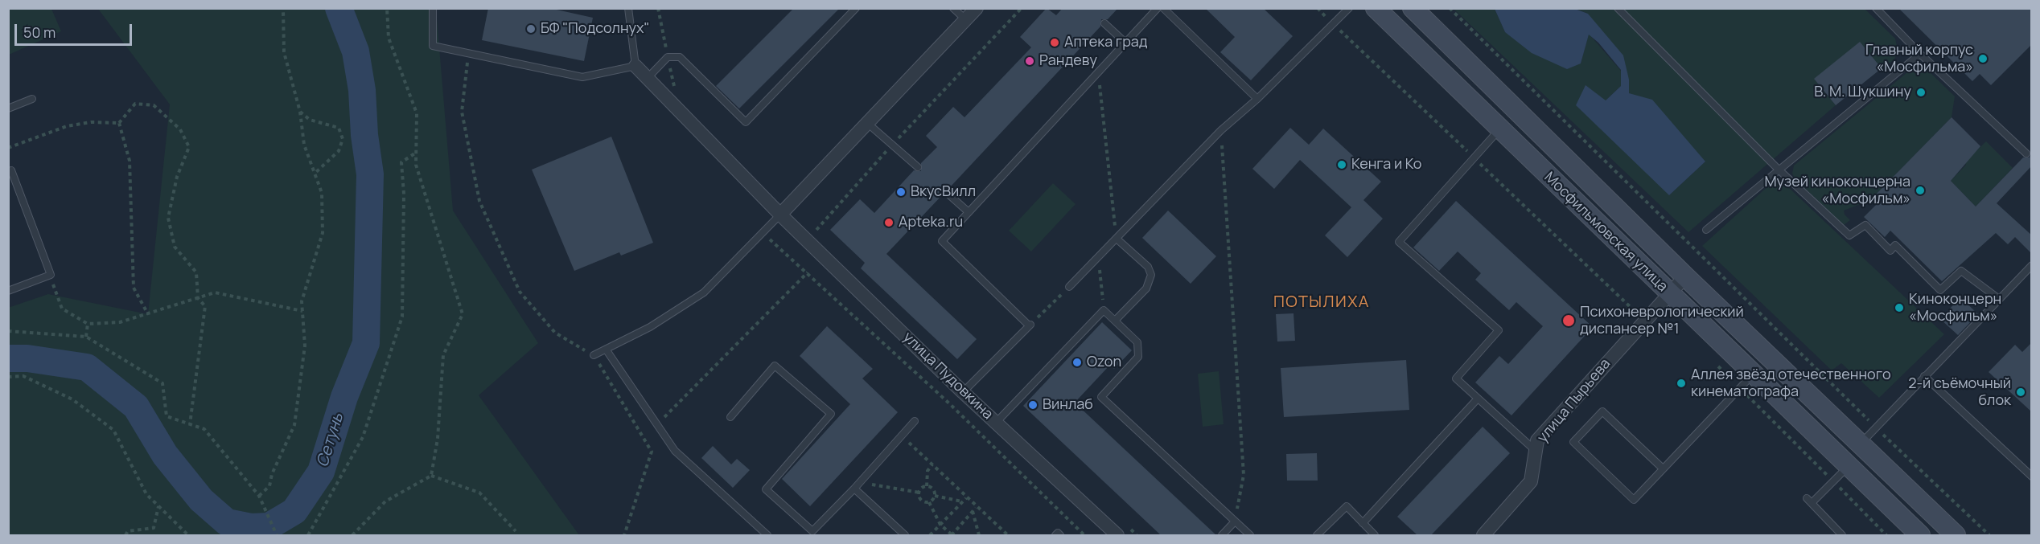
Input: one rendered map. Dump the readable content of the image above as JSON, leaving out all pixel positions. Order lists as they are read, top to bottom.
{
  "streets": {
    "main road": ["Мосфильмовская улица"],
    "street": ["улица Пудовкина", "улица Пырьева"]
  },
  "crossings": [
    ["Мосфильмовская улица", "улица Пырьева"]
  ],
  "districts": ["ПОТЫЛИХА"],
  "water": ["Сетунь"],
  "places": [
    "БФ \"Подсолнух\"",
    "Аптека град",
    "Главный корпус «Мосфильма»",
    "Рандеву",
    "В. М. Шукшину",
    "Кенга и Ко",
    "Музей киноконцерна «Мосфильм»",
    "ВкусВилл",
    "Apteka.ru",
    "Киноконцерн «Мосфильм»",
    "Психоневрологический диспансер №1",
    "Ozon",
    "Аллея звёзд отечественного кинематографа",
    "2-й съёмочный блок",
    "Винлаб"
  ],
  "scale_bar": "50 m"
}
